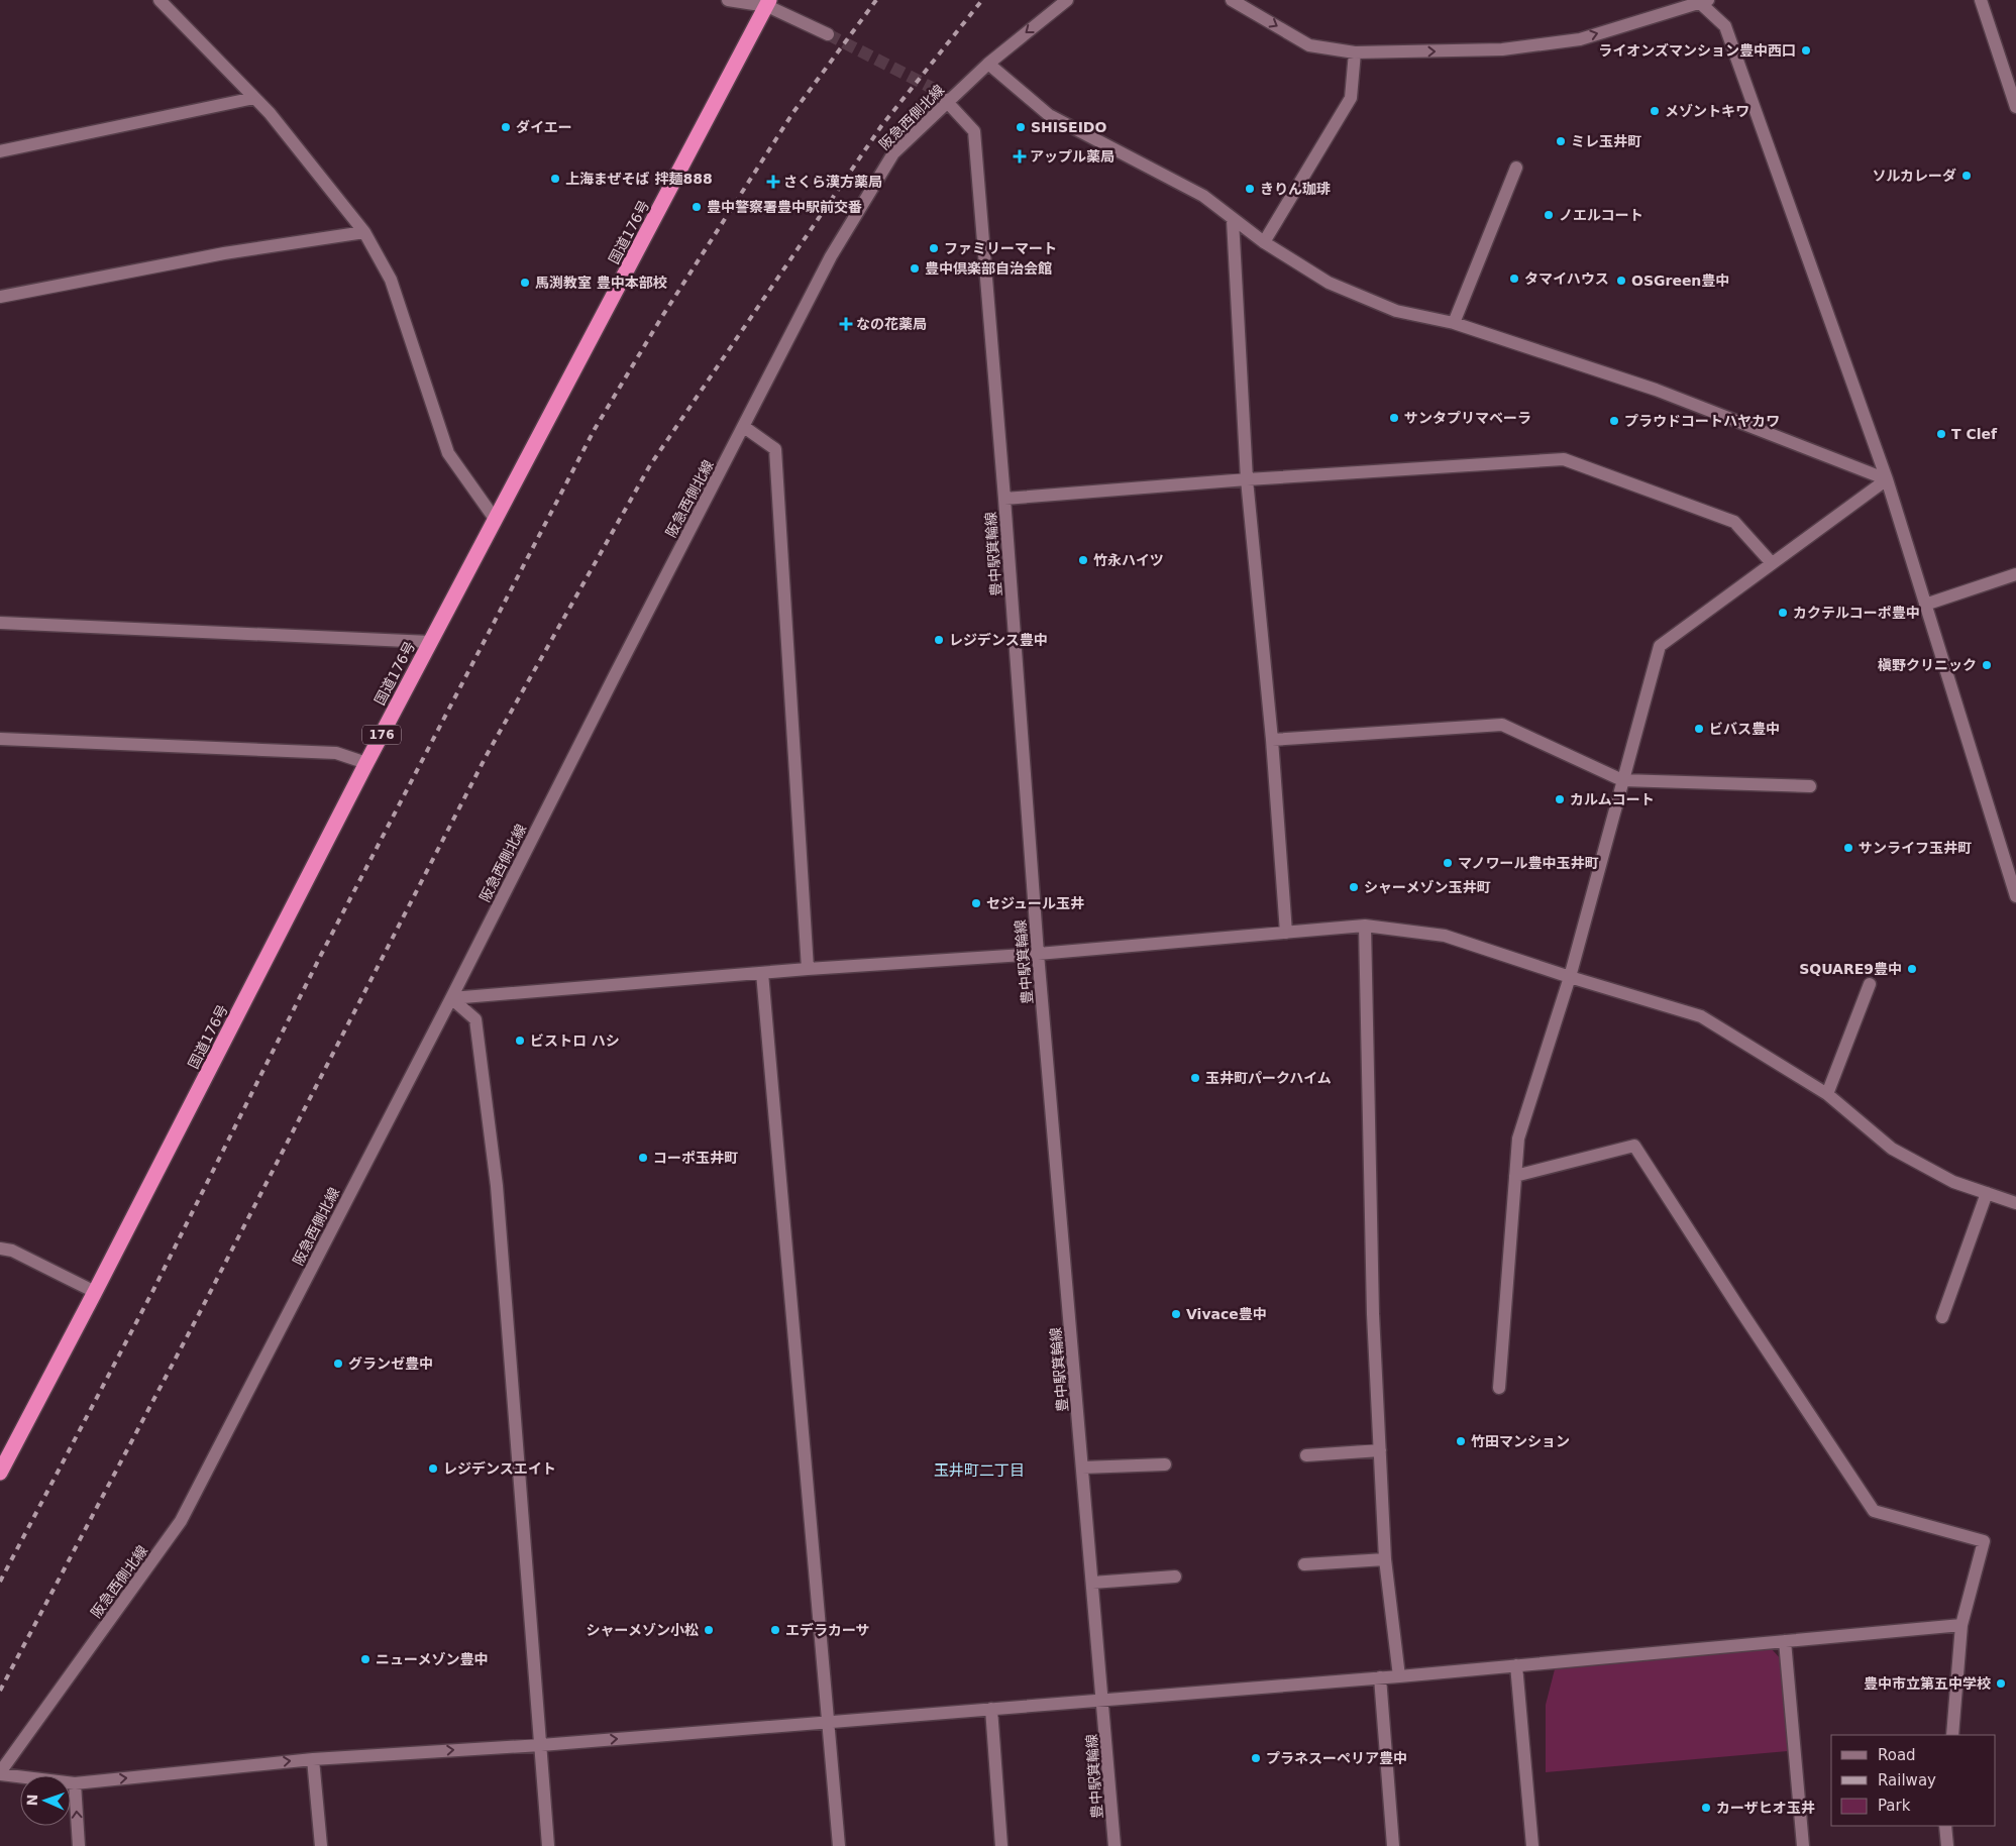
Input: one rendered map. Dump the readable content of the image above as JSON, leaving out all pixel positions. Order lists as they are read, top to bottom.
{
  "streets": {
    "highway": ["国道176号", "176"],
    "street": ["阪急西側北線", "豊中駅箕輪線"]
  },
  "crossings": [
    ["阪急西側北線", "豊中駅箕輪線"]
  ],
  "districts": ["玉井町二丁目"],
  "places": {
    "other": [
      "ライオンズマンション豊中西口",
      "メゾントキワ",
      "ダイエー",
      "SHISEIDO",
      "ミレ玉井町",
      "ソルカレーダ",
      "上海まぜそば 拌麺888",
      "きりん珈琲",
      "豊中警察署豊中駅前交番",
      "ノエルコート",
      "ファミリーマート",
      "豊中倶楽部自治会館",
      "タマイハウス",
      "OSGreen豊中",
      "馬渕教室 豊中本部校",
      "サンタプリマベーラ",
      "プラウドコートハヤカワ",
      "T Clef",
      "竹永ハイツ",
      "カクテルコーポ豊中",
      "レジデンス豊中",
      "槇野クリニック",
      "ビバス豊中",
      "カルムコート",
      "サンライフ玉井町",
      "マノワール豊中玉井町",
      "シャーメゾン玉井町",
      "セジュール玉井",
      "SQUARE9豊中",
      "ビストロ ハシ",
      "玉井町パークハイム",
      "コーポ玉井町",
      "Vivace豊中",
      "グランゼ豊中",
      "竹田マンション",
      "レジデンスエイト",
      "シャーメゾン小松",
      "エデラカーサ",
      "ニューメゾン豊中",
      "豊中市立第五中学校",
      "プラネスーペリア豊中",
      "カーザヒオ玉井"
    ],
    "health": ["アップル薬局", "さくら漢方薬局", "なの花薬局"]
  },
  "legend": ["Road", "Railway", "Park"],
  "north": "left"
}
